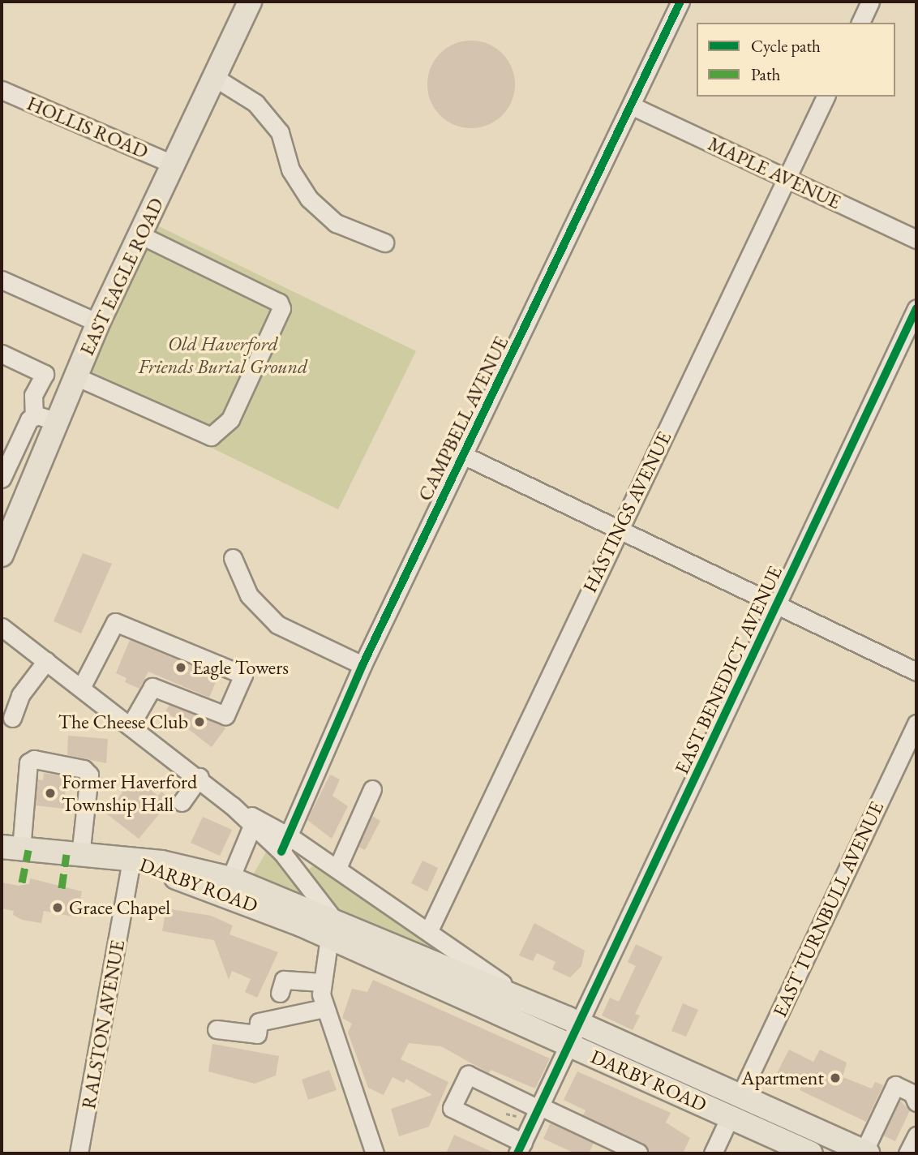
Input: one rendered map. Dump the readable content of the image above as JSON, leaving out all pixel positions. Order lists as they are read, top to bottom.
{
  "streets": {
    "main road": ["EAST EAGLE ROAD", "DARBY ROAD"],
    "street": [
      "HOLLIS ROAD",
      "MAPLE AVENUE",
      "CAMPBELL AVENUE",
      "HASTINGS AVENUE",
      "EAST BENEDICT AVENUE",
      "EAST TURNBULL AVENUE",
      "RALSTON AVENUE"
    ]
  },
  "crossings": [
    ["HOLLIS ROAD", "EAST EAGLE ROAD"],
    ["MAPLE AVENUE", "CAMPBELL AVENUE"],
    ["MAPLE AVENUE", "HASTINGS AVENUE"],
    ["CAMPBELL AVENUE", "DARBY ROAD"],
    ["HASTINGS AVENUE", "DARBY ROAD"],
    ["EAST BENEDICT AVENUE", "DARBY ROAD"],
    ["DARBY ROAD", "EAST TURNBULL AVENUE"],
    ["DARBY ROAD", "RALSTON AVENUE"]
  ],
  "parks": ["Old Haverford Friends Burial Ground"],
  "places": [
    "Eagle Towers",
    "The Cheese Club",
    "Former Haverford Township Hall",
    "Grace Chapel",
    "Apartment"
  ],
  "legend": ["Cycle path", "Path"]
}
